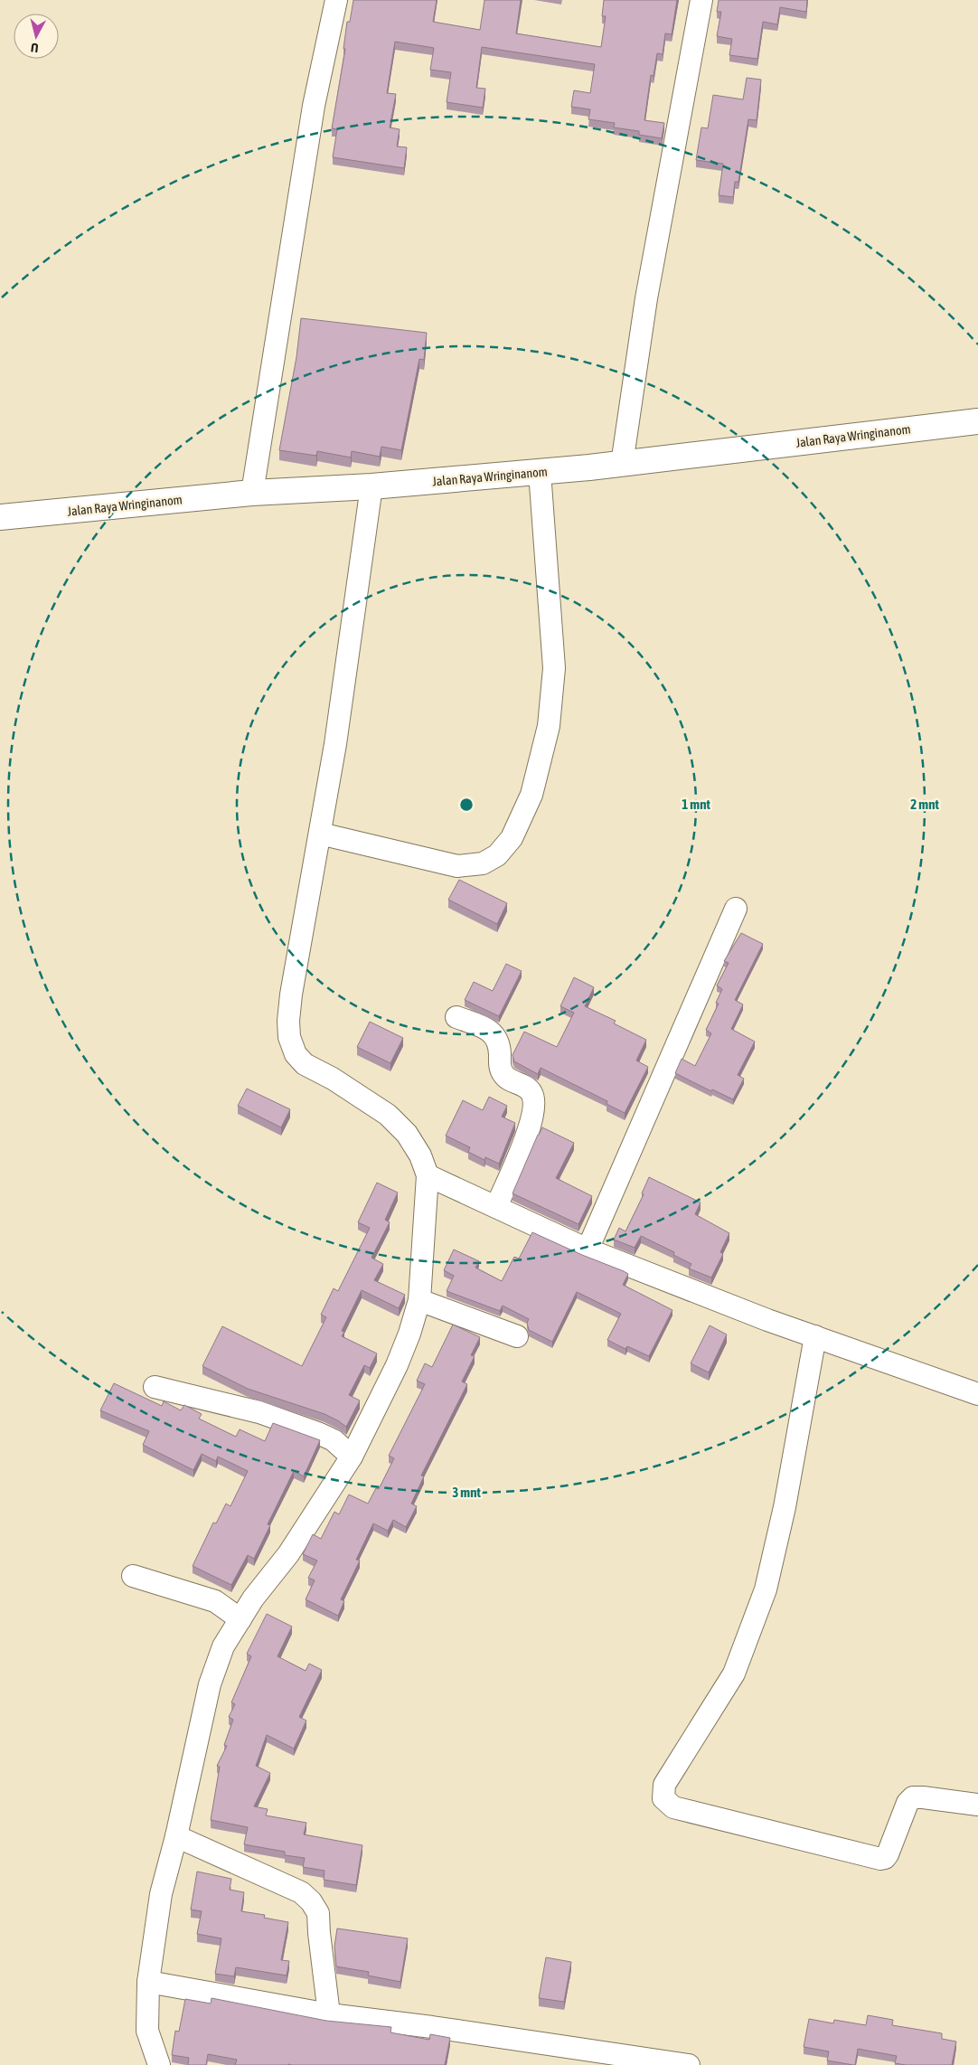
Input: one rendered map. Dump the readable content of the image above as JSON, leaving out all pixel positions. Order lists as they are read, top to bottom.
{
  "streets": {
    "main road": ["Jalan Raya Wringinanom"]
  },
  "north": "bottom",
  "rings": ["1 mnt", "2 mnt", "3 mnt"]
}
